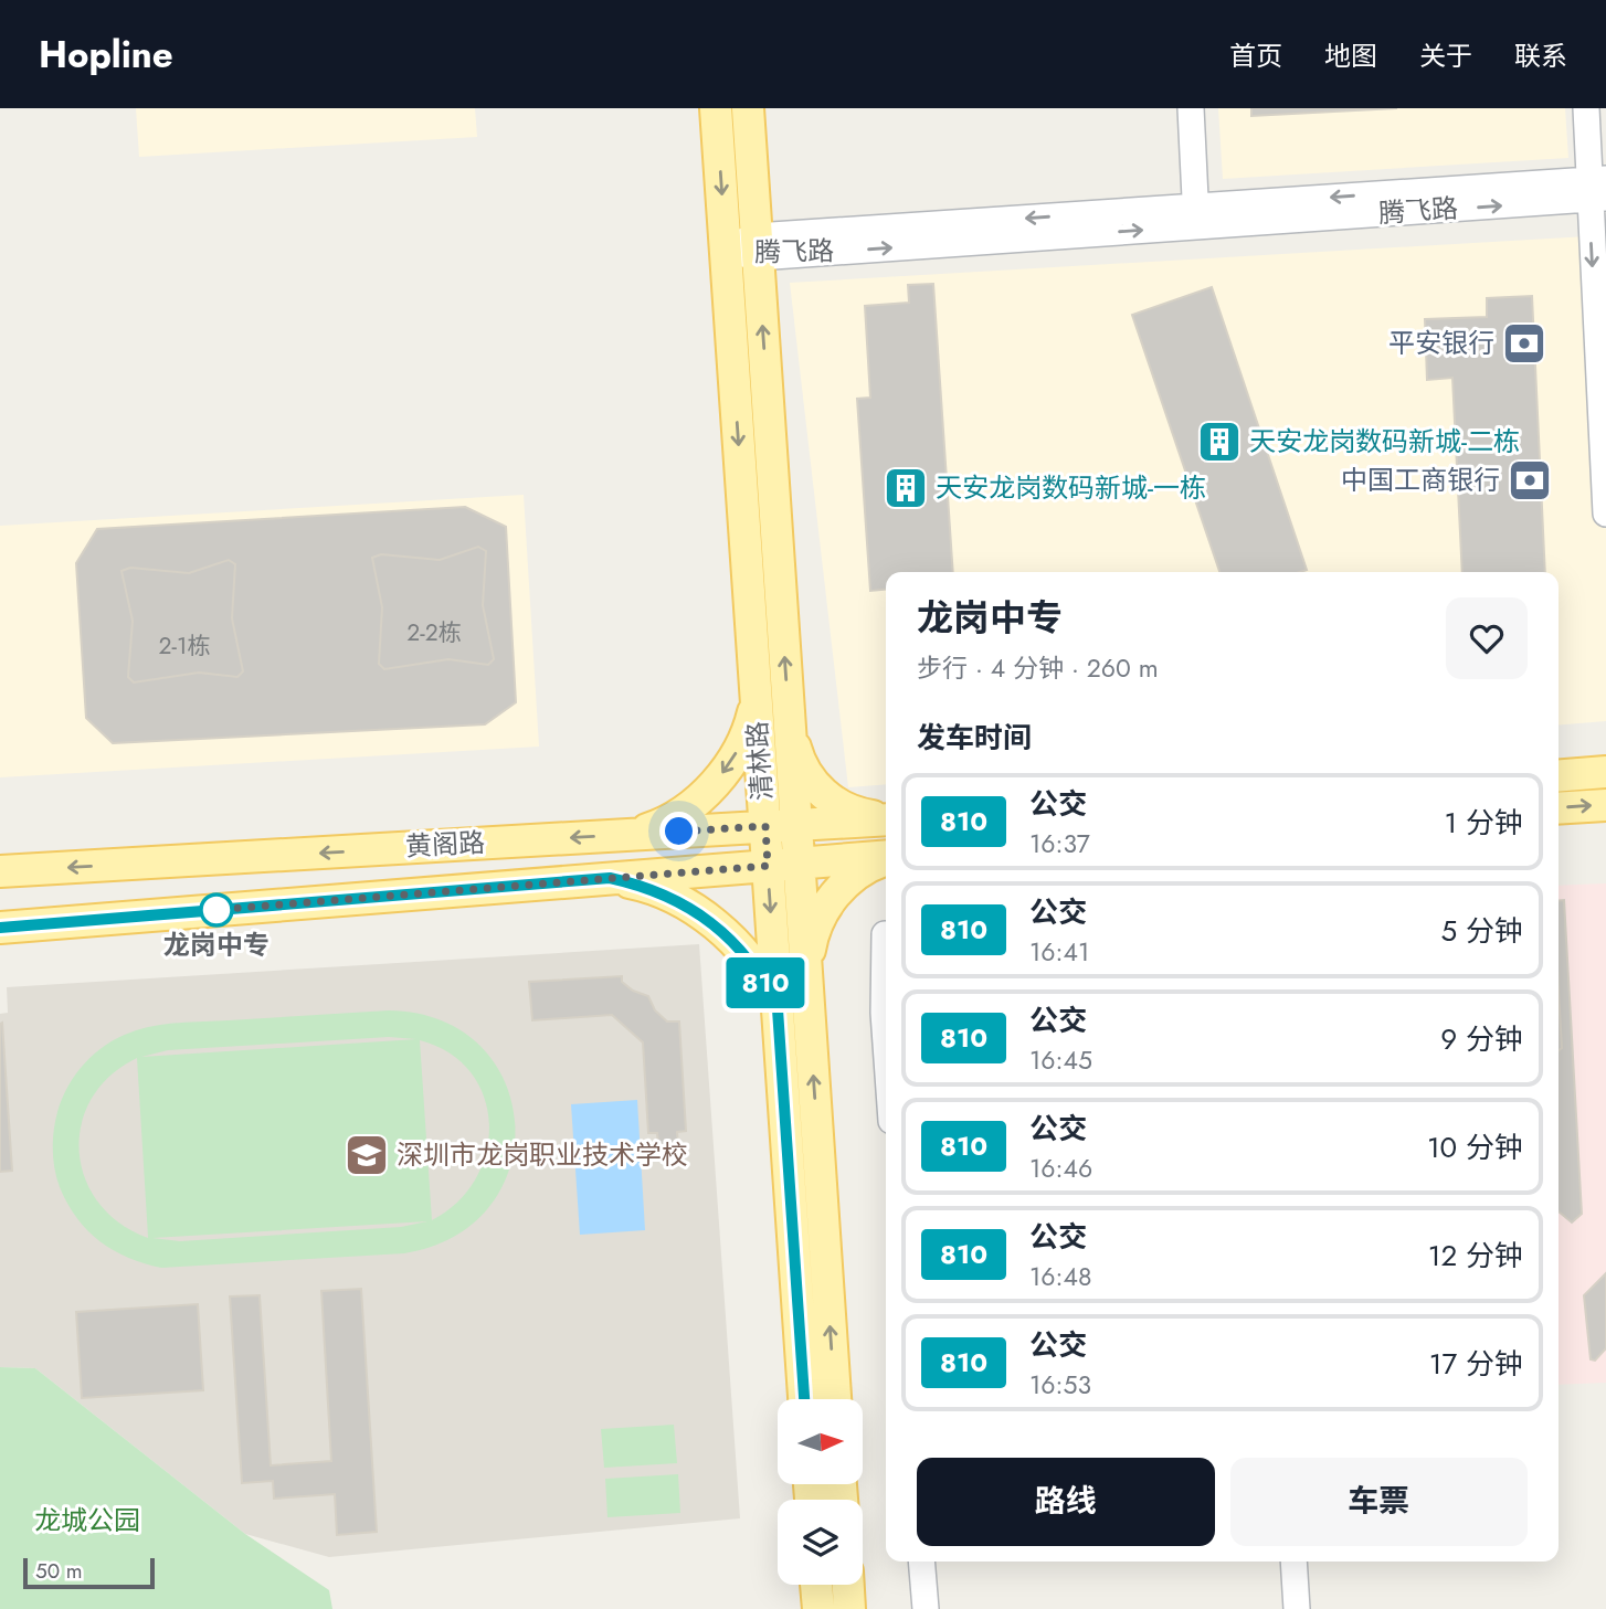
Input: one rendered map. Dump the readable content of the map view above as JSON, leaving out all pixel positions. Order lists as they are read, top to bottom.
{
  "streets": {
    "main road": ["清林路", "黄阁路"],
    "street": ["腾飞路"]
  },
  "crossings": [
    ["腾飞路", "清林路"],
    ["清林路", "黄阁路"]
  ],
  "parks": ["龙城公园"],
  "places": {
    "bank": ["平安银行", "中国工商银行"],
    "building": ["天安龙岗数码新城-二栋", "天安龙岗数码新城-一栋"],
    "other": ["龙岗中专"],
    "school or university": ["深圳市龙岗职业技术学校"]
  },
  "lines": ["bus line 810"],
  "house_numbers": ["2-2栋", "2-1栋"],
  "scale_bar": "50 m",
  "north": "right",
  "page": {
    "header": "Hopline",
    "nav": [
      "首页",
      "地图",
      "关于",
      "联系"
    ],
    "on_map": "810",
    "heading": [
      ["龙岗中专", "步行 · 4 分钟 · 260 m"],
      "发车时间"
    ],
    "list": [
      {
        "mark": "810",
        "name": "公交",
        "note": "16:37",
        "value": "1 分钟"
      },
      {
        "mark": "810",
        "name": "公交",
        "note": "16:41",
        "value": "5 分钟"
      },
      {
        "mark": "810",
        "name": "公交",
        "note": "16:45",
        "value": "9 分钟"
      },
      {
        "mark": "810",
        "name": "公交",
        "note": "16:46",
        "value": "10 分钟"
      },
      {
        "mark": "810",
        "name": "公交",
        "note": "16:48",
        "value": "12 分钟"
      },
      {
        "mark": "810",
        "name": "公交",
        "note": "16:53",
        "value": "17 分钟"
      }
    ],
    "buttons": ["路线", "车票"],
    "scale": "50 m"
  }
}
